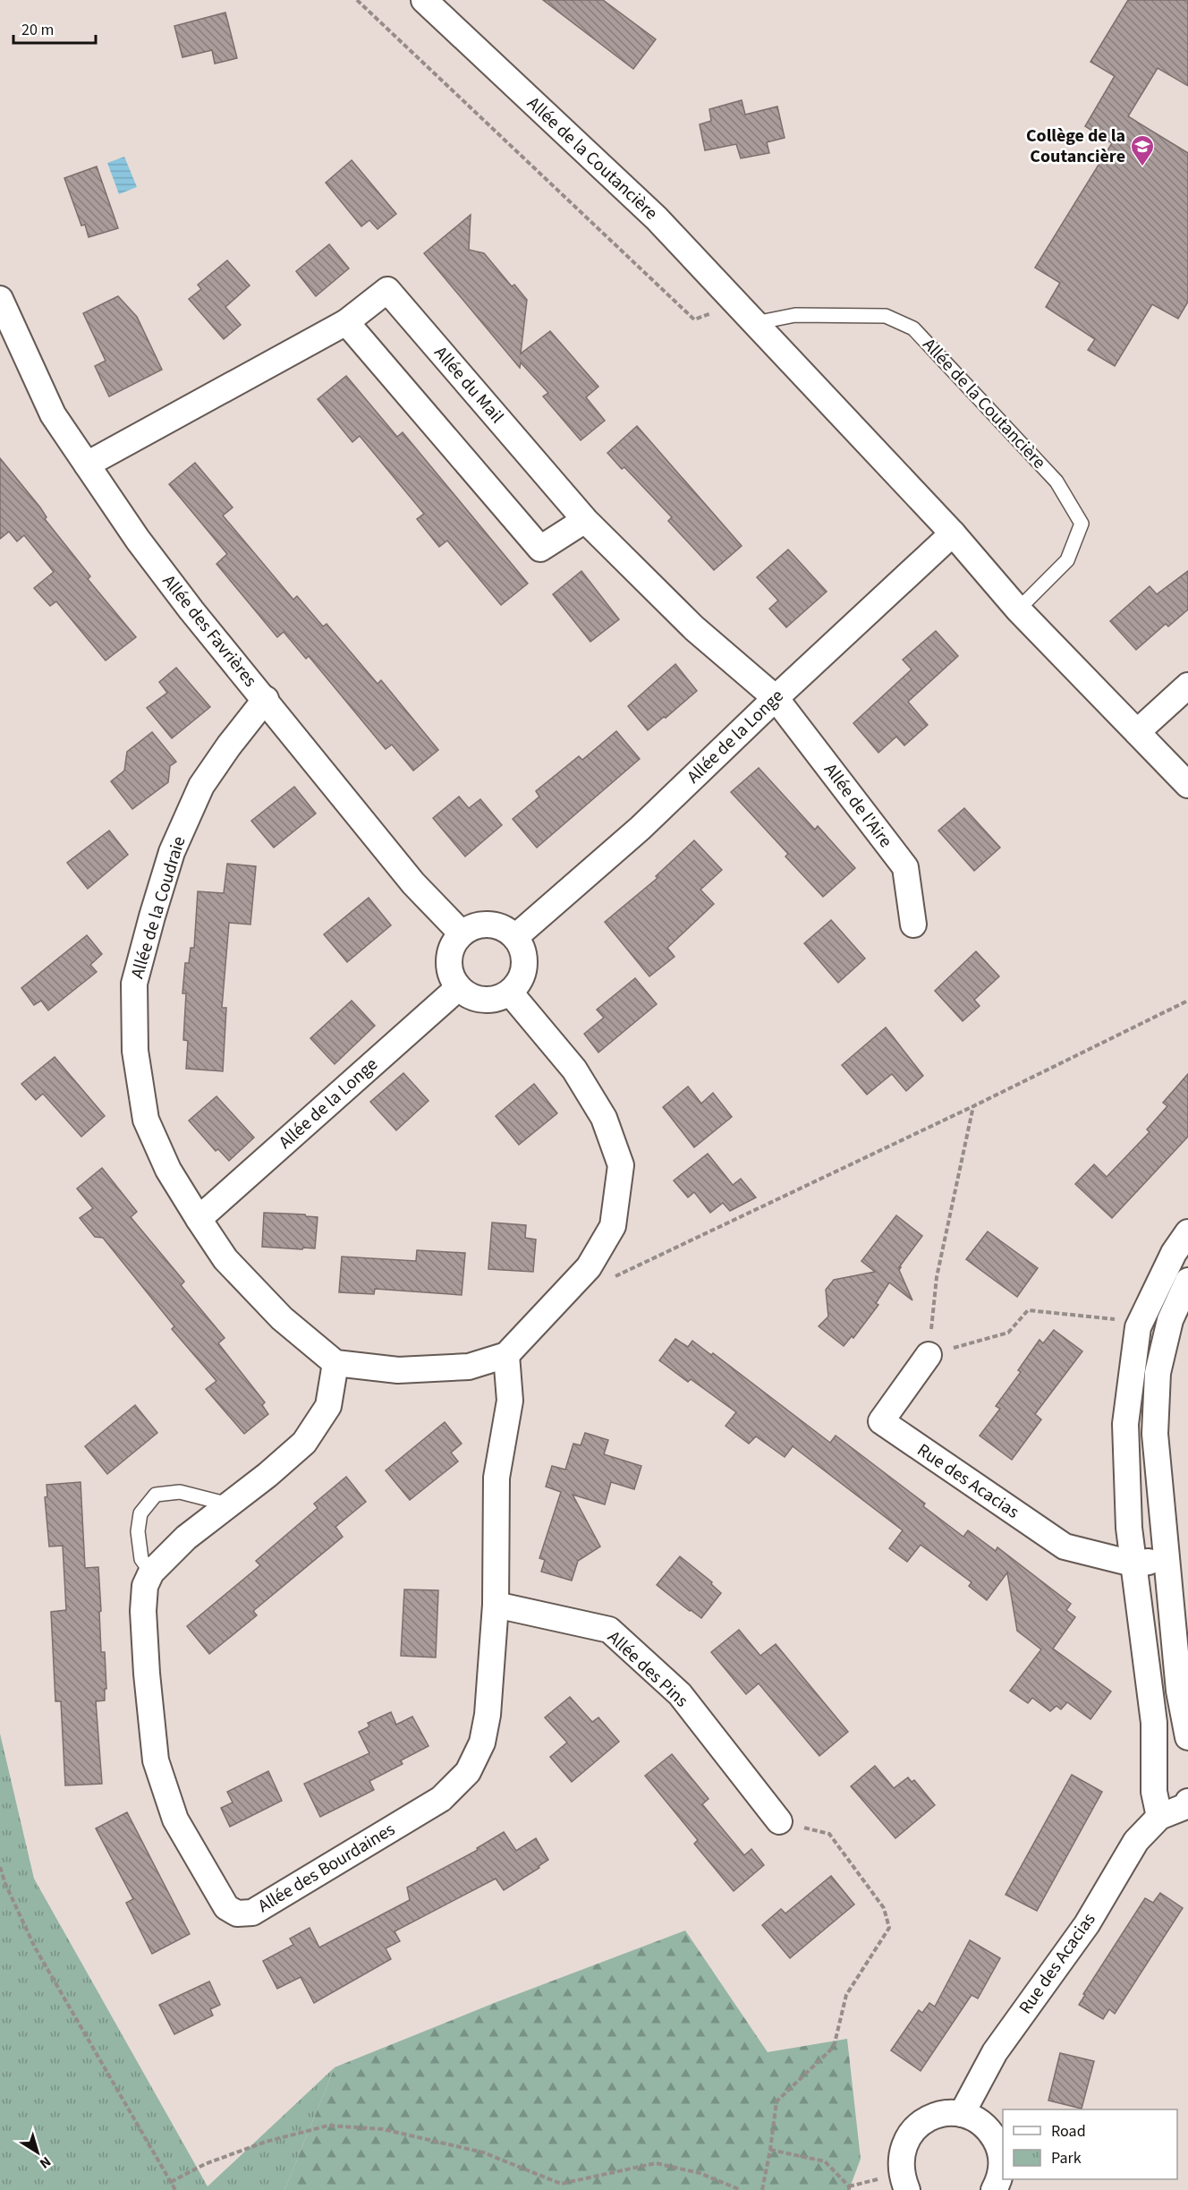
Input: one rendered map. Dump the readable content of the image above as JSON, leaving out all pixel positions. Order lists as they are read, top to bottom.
{
  "streets": {
    "street": [
      "Allée de la Coutancière",
      "Allée du Mail",
      "Allée des Favrières",
      "Allée de la Longe",
      "Allée de l'Aire",
      "Allée de la Coudraie",
      "Rue des Acacias",
      "Allée des Pins",
      "Allée des Bourdaines"
    ]
  },
  "crossings": [
    ["Allée de la Coutancière", "Allée de la Longe"],
    ["Allée du Mail", "Allée des Favrières"],
    ["Allée du Mail", "Allée de la Longe"],
    ["Allée du Mail", "Allée de l'Aire"],
    ["Allée des Favrières", "Allée de la Longe"],
    ["Allée des Favrières", "Allée de la Coudraie"],
    ["Allée de la Longe", "Allée de l'Aire"],
    ["Allée de la Longe", "Allée de la Coudraie"],
    ["Allée de la Coudraie", "Allée des Bourdaines"],
    ["Allée des Pins", "Allée des Bourdaines"]
  ],
  "places": {
    "school or university": ["Collège de la Coutancière"]
  },
  "legend": ["Road", "Park"],
  "scale_bar": "20 m",
  "north": "bottom right"
}
